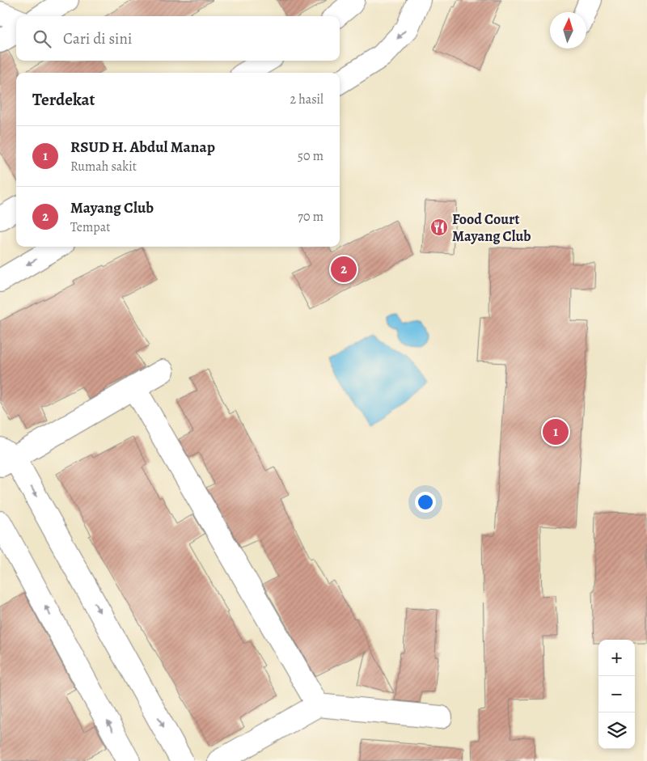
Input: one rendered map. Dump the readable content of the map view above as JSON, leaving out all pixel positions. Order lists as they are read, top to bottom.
{
  "places": {
    "restaurant": ["Food Court Mayang Club"]
  },
  "north": "top",
  "page": {
    "search": "Cari di sini",
    "heading": ["Terdekat", "2 hasil"],
    "list": [
      {
        "mark": "1",
        "name": "RSUD H. Abdul Manap",
        "note": "Rumah sakit",
        "value": "50 m"
      },
      {
        "mark": "2",
        "name": "Mayang Club",
        "note": "Tempat",
        "value": "70 m"
      }
    ],
    "pins": ["2", "1"],
    "map_buttons": ["+", "−"]
  }
}
